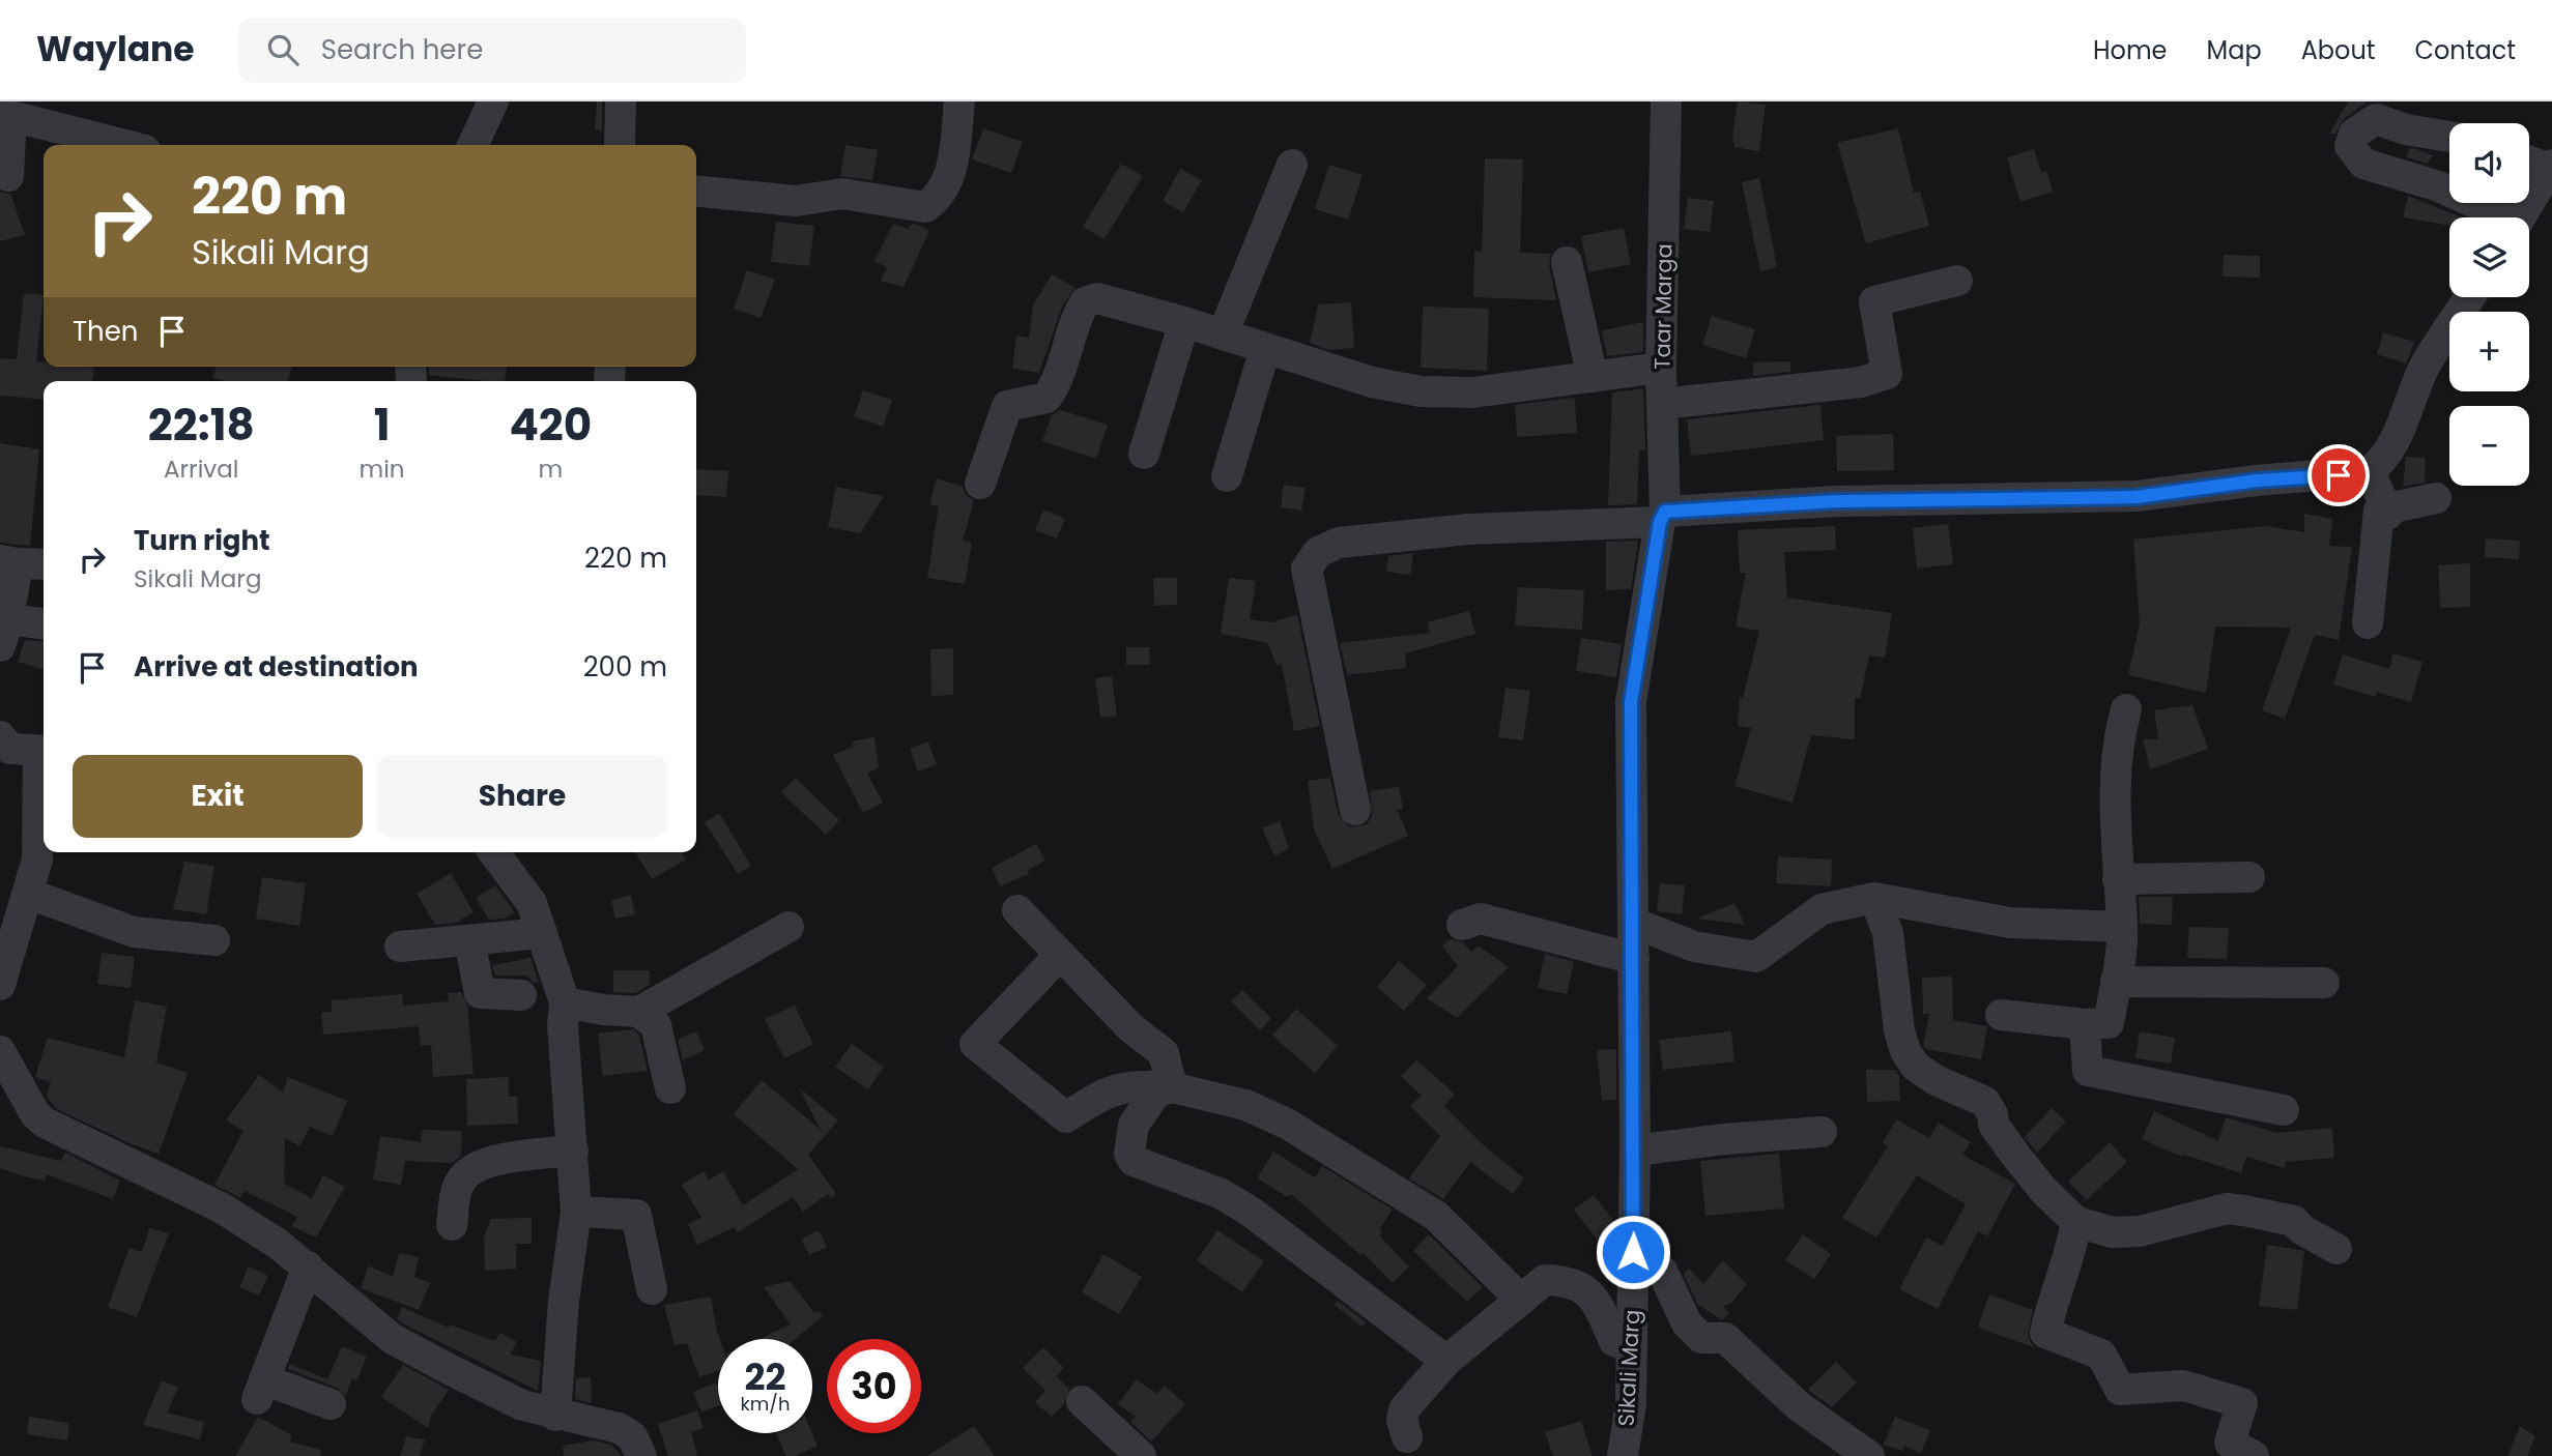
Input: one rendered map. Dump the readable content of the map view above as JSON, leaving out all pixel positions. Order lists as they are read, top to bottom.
{
  "streets": {
    "street": ["Taar Marga", "Sikali Marg"]
  },
  "crossings": [
    ["Taar Marga", "Sikali Marg"]
  ],
  "page": {
    "header": "Waylane",
    "search": "Search here",
    "nav": [
      "Home",
      "Map",
      "About",
      "Contact"
    ],
    "map_buttons": ["+", "−"],
    "turn": ["220 m", "Sikali Marg"],
    "then": "Then",
    "eta": [
      "22:18",
      "Arrival",
      "1",
      "min",
      "420",
      "m"
    ],
    "list": [
      {
        "name": "Turn right",
        "note": "Sikali Marg",
        "value": "220 m"
      },
      {
        "name": "Arrive at destination",
        "value": "200 m"
      }
    ],
    "buttons": ["Exit", "Share"],
    "speed": "22 km/h",
    "limit": "30"
  }
}
